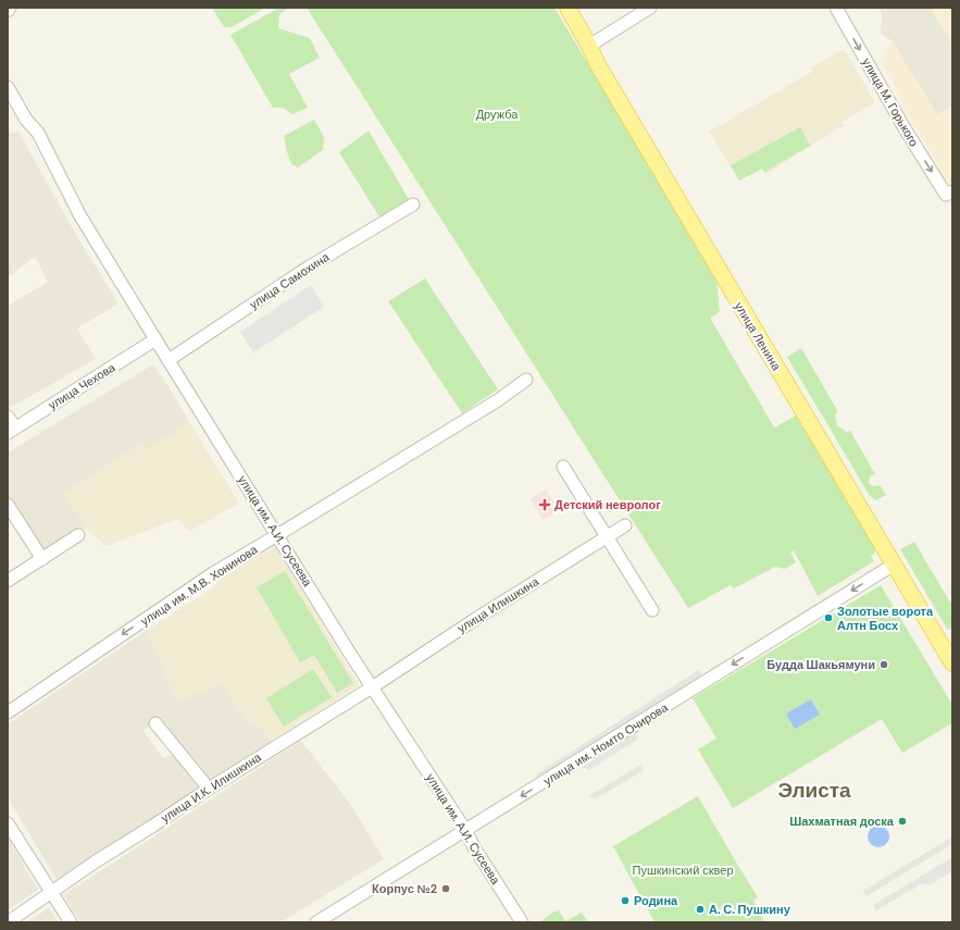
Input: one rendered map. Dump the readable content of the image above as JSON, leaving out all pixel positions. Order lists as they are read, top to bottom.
{
  "streets": {
    "main road": ["улица Ленина"],
    "street": [
      "улица М. Горького",
      "улица Самохина",
      "улица Чехова",
      "улица им. А.И. Сусеева",
      "улица им. М.В. Хонинова",
      "улица Илишкина",
      "улица им. Номто Очирова",
      "улица И.К. Илишкина"
    ]
  },
  "crossings": [
    ["улица Самохина", "улица им. А.И. Сусеева"],
    ["улица Ленина", "улица им. Номто Очирова"],
    ["улица Чехова", "улица им. А.И. Сусеева"],
    ["улица им. А.И. Сусеева", "улица им. М.В. Хонинова"],
    ["улица им. А.И. Сусеева", "улица Илишкина"],
    ["улица им. А.И. Сусеева", "улица им. Номто Очирова"],
    ["улица им. А.И. Сусеева", "улица И.К. Илишкина"],
    ["улица Илишкина", "улица И.К. Илишкина"]
  ],
  "one_way": ["улица М. Горького", "улица им. М.В. Хонинова", "улица им. Номто Очирова"],
  "districts": ["Элиста"],
  "parks": ["Дружба", "Пушкинский сквер"],
  "places": {
    "health": ["Детский невролог"],
    "other": [
      "Золотые ворота Алтн Босх",
      "Будда Шакьямуни",
      "Шахматная доска",
      "Корпус №2",
      "Родина",
      "А. С. Пушкину"
    ]
  }
}
